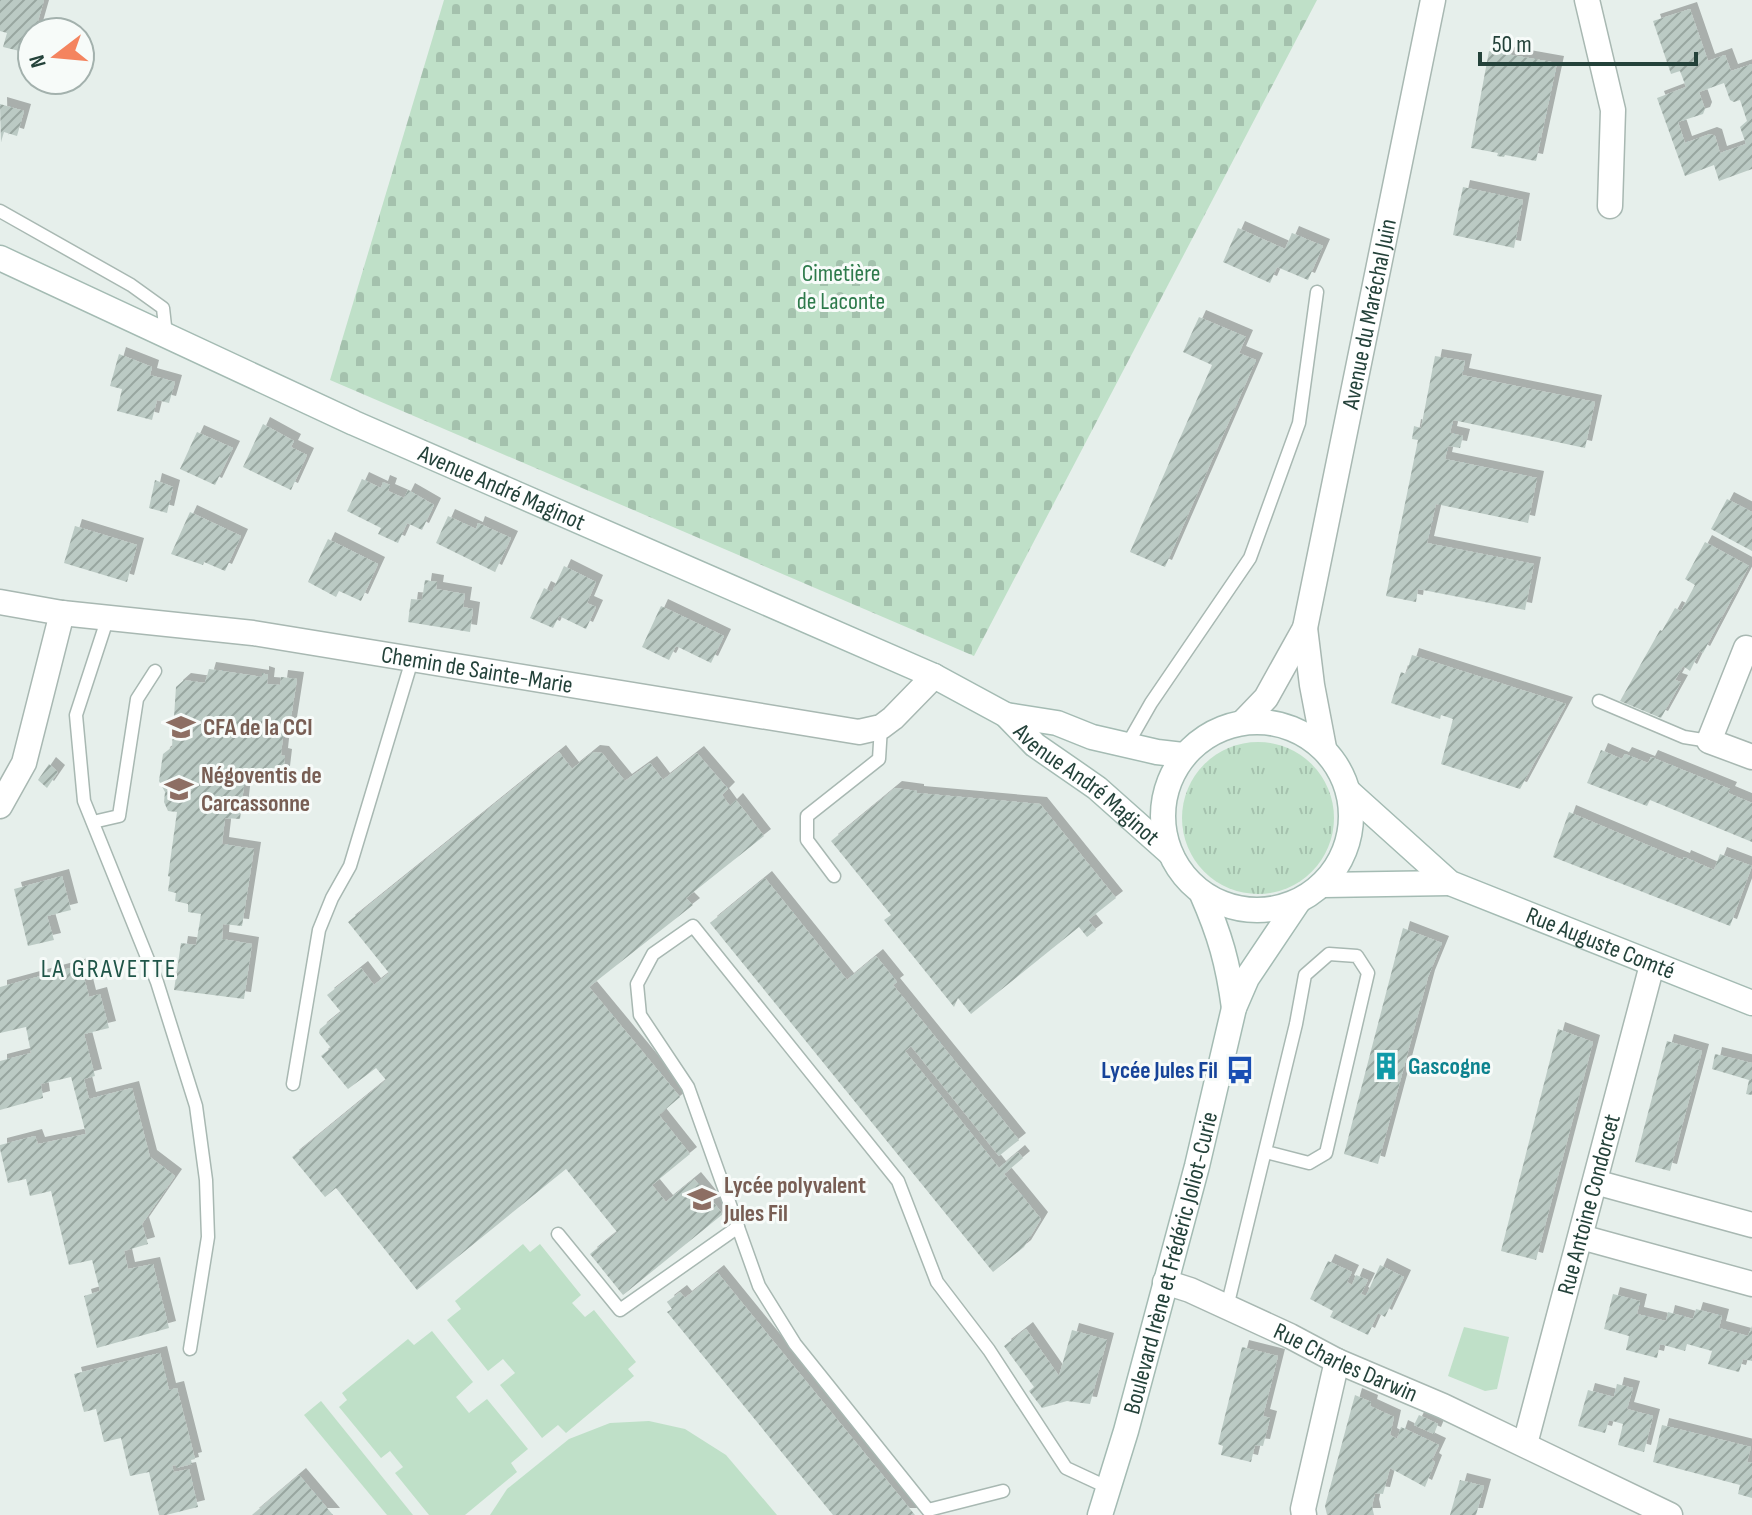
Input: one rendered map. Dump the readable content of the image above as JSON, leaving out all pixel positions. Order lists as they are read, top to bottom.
{
  "streets": {
    "street": [
      "Avenue du Maréchal Juin",
      "Avenue André Maginot",
      "Chemin de Sainte-Marie",
      "Rue Auguste Comté",
      "Rue Antoine Condorcet",
      "Boulevard Irène et Frédéric Joliot-Curie",
      "Rue Charles Darwin"
    ]
  },
  "crossings": [
    ["Avenue du Maréchal Juin", "Avenue André Maginot"],
    ["Avenue du Maréchal Juin", "Rue Auguste Comté"],
    ["Avenue du Maréchal Juin", "Boulevard Irène et Frédéric Joliot-Curie"],
    ["Avenue André Maginot", "Rue Auguste Comté"],
    ["Avenue André Maginot", "Boulevard Irène et Frédéric Joliot-Curie"],
    ["Rue Auguste Comté", "Rue Antoine Condorcet"],
    ["Rue Auguste Comté", "Boulevard Irène et Frédéric Joliot-Curie"],
    ["Rue Antoine Condorcet", "Rue Charles Darwin"],
    ["Boulevard Irène et Frédéric Joliot-Curie", "Rue Charles Darwin"]
  ],
  "districts": ["LA GRAVETTE"],
  "parks": ["Cimetière de Laconte"],
  "places": {
    "school or university": ["CFA de la CCI", "Négoventis de Carcassonne", "Lycée polyvalent Jules Fil"],
    "building": ["Gascogne"],
    "bus stop": ["Lycée Jules Fil"]
  },
  "scale_bar": "50 m",
  "north": "left"
}
